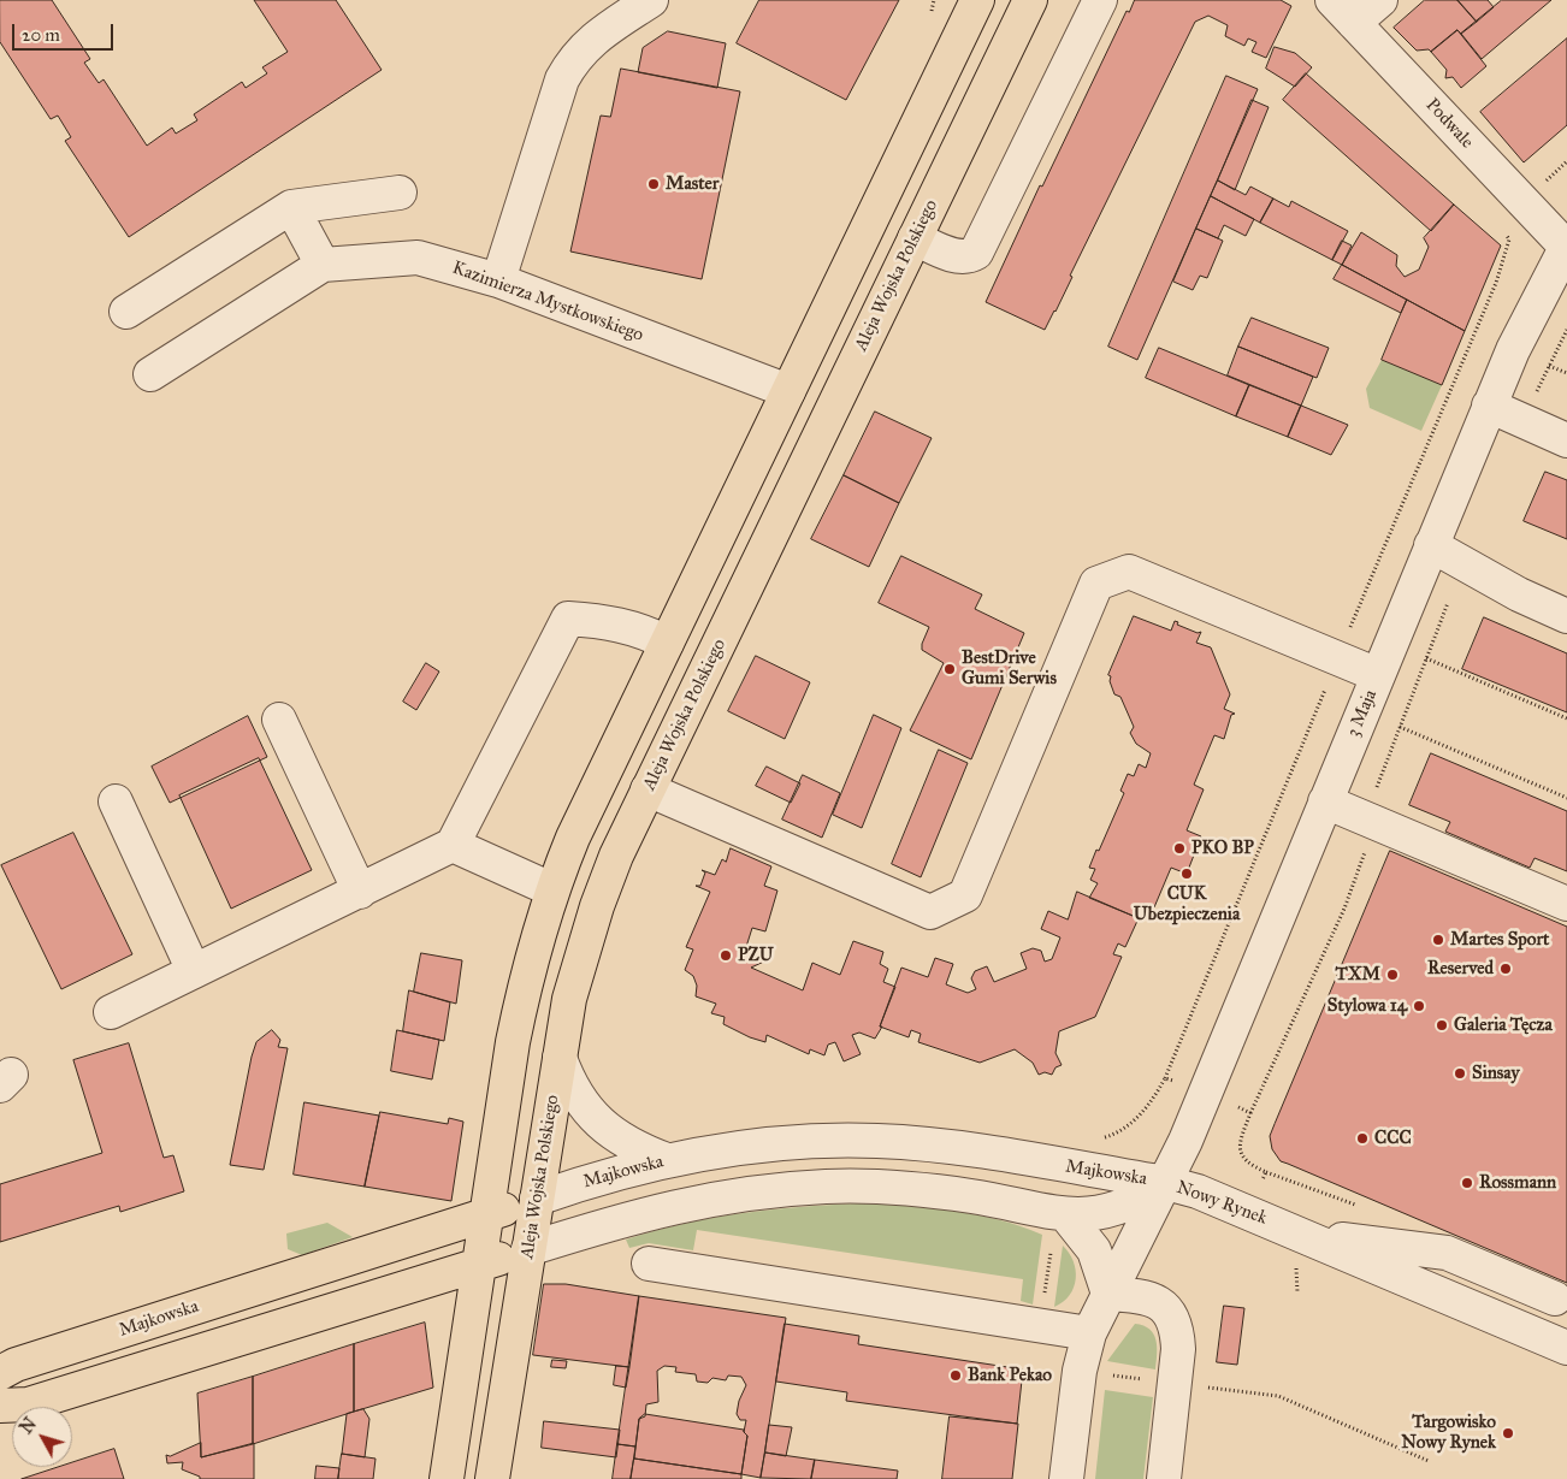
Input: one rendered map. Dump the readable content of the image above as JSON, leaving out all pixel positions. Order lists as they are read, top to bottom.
{
  "streets": {
    "main road": ["Aleja Wojska Polskiego", "Majkowska"],
    "street": [
      "Podwale",
      "Kazimierza Mystkowskiego",
      "3 Maja",
      "Nowy Rynek"
    ]
  },
  "crossings": [
    ["Podwale", "3 Maja"],
    ["Aleja Wojska Polskiego", "Majkowska"],
    ["3 Maja", "Majkowska"],
    ["3 Maja", "Nowy Rynek"],
    ["Majkowska", "Nowy Rynek"]
  ],
  "places": [
    "Master",
    "BestDrive Gumi Serwis",
    "PKO BP",
    "CUK Ubezpieczenia",
    "Martes Sport",
    "PZU",
    "Reserved",
    "TXM",
    "Stylowa 14",
    "Galeria Tęcza",
    "Sinsay",
    "CCC",
    "Rossmann",
    "Bank Pekao",
    "Targowisko Nowy Rynek"
  ],
  "scale_bar": "20 m",
  "north": "top left"
}
